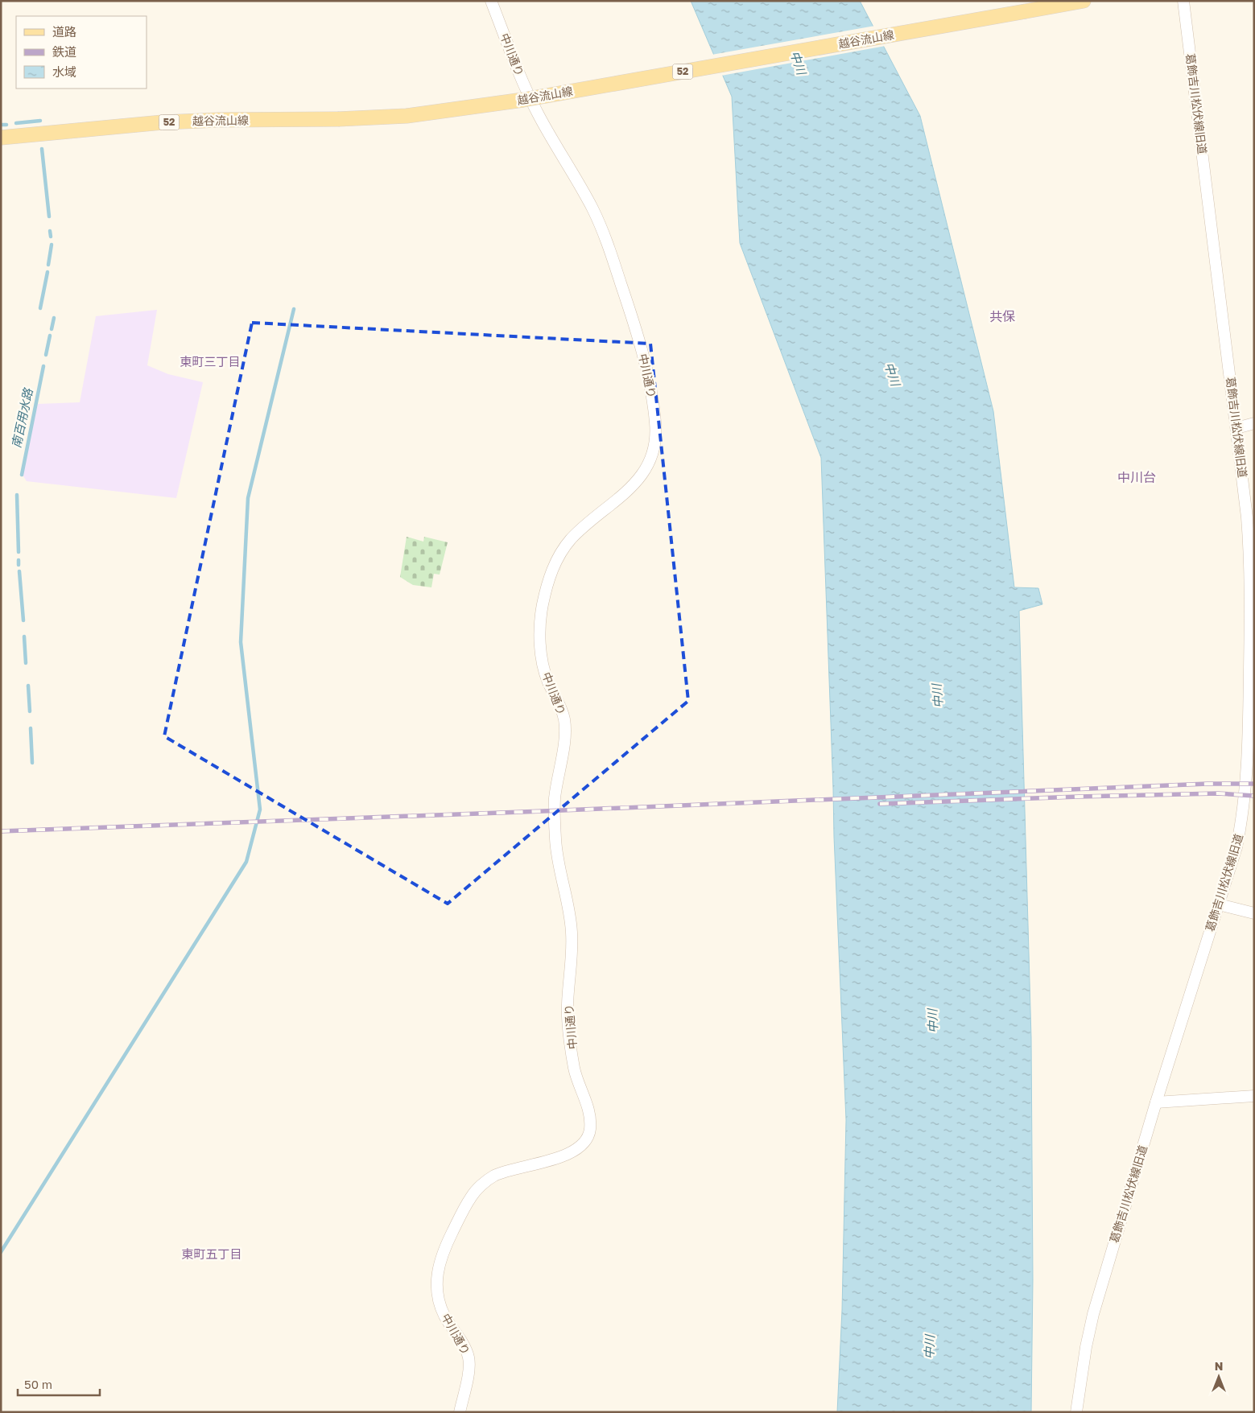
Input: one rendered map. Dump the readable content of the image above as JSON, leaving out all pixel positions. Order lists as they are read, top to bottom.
{
  "streets": {
    "main road": ["越谷流山線", "52"],
    "street": ["中川通り", "葛飾吉川松伏線旧道"]
  },
  "districts": [
    "共保",
    "東町三丁目",
    "中川台",
    "東町五丁目"
  ],
  "water": ["中川", "南百用水路"],
  "legend": ["道路", "鉄道", "水域"],
  "scale_bar": "50 m",
  "north": "top"
}
